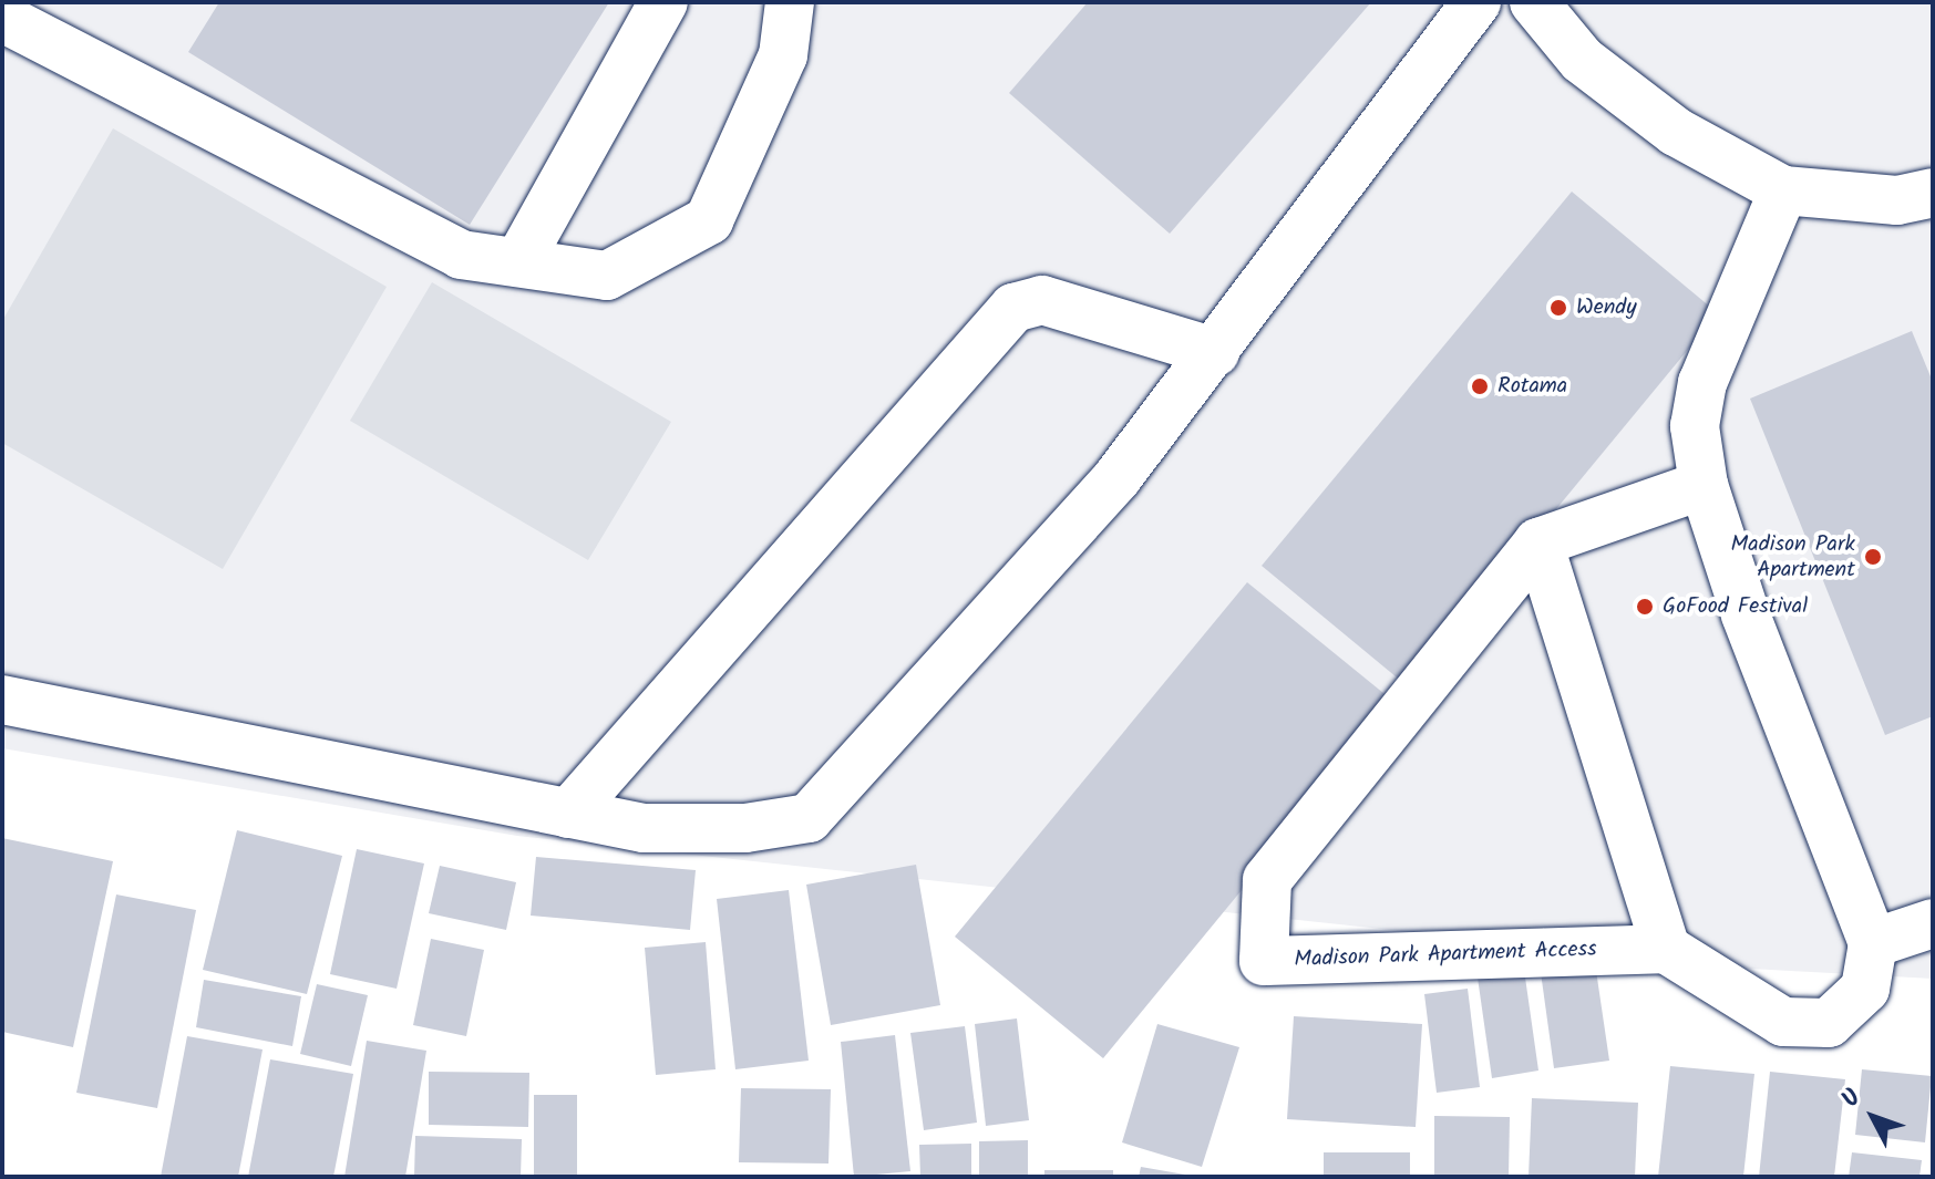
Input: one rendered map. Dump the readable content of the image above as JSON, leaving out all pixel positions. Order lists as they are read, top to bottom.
{
  "streets": {
    "street": ["Madison Park Apartment Access"]
  },
  "places": [
    "Wendy",
    "Rotama",
    "Madison Park Apartment",
    "GoFood Festival"
  ],
  "north": "top left"
}
